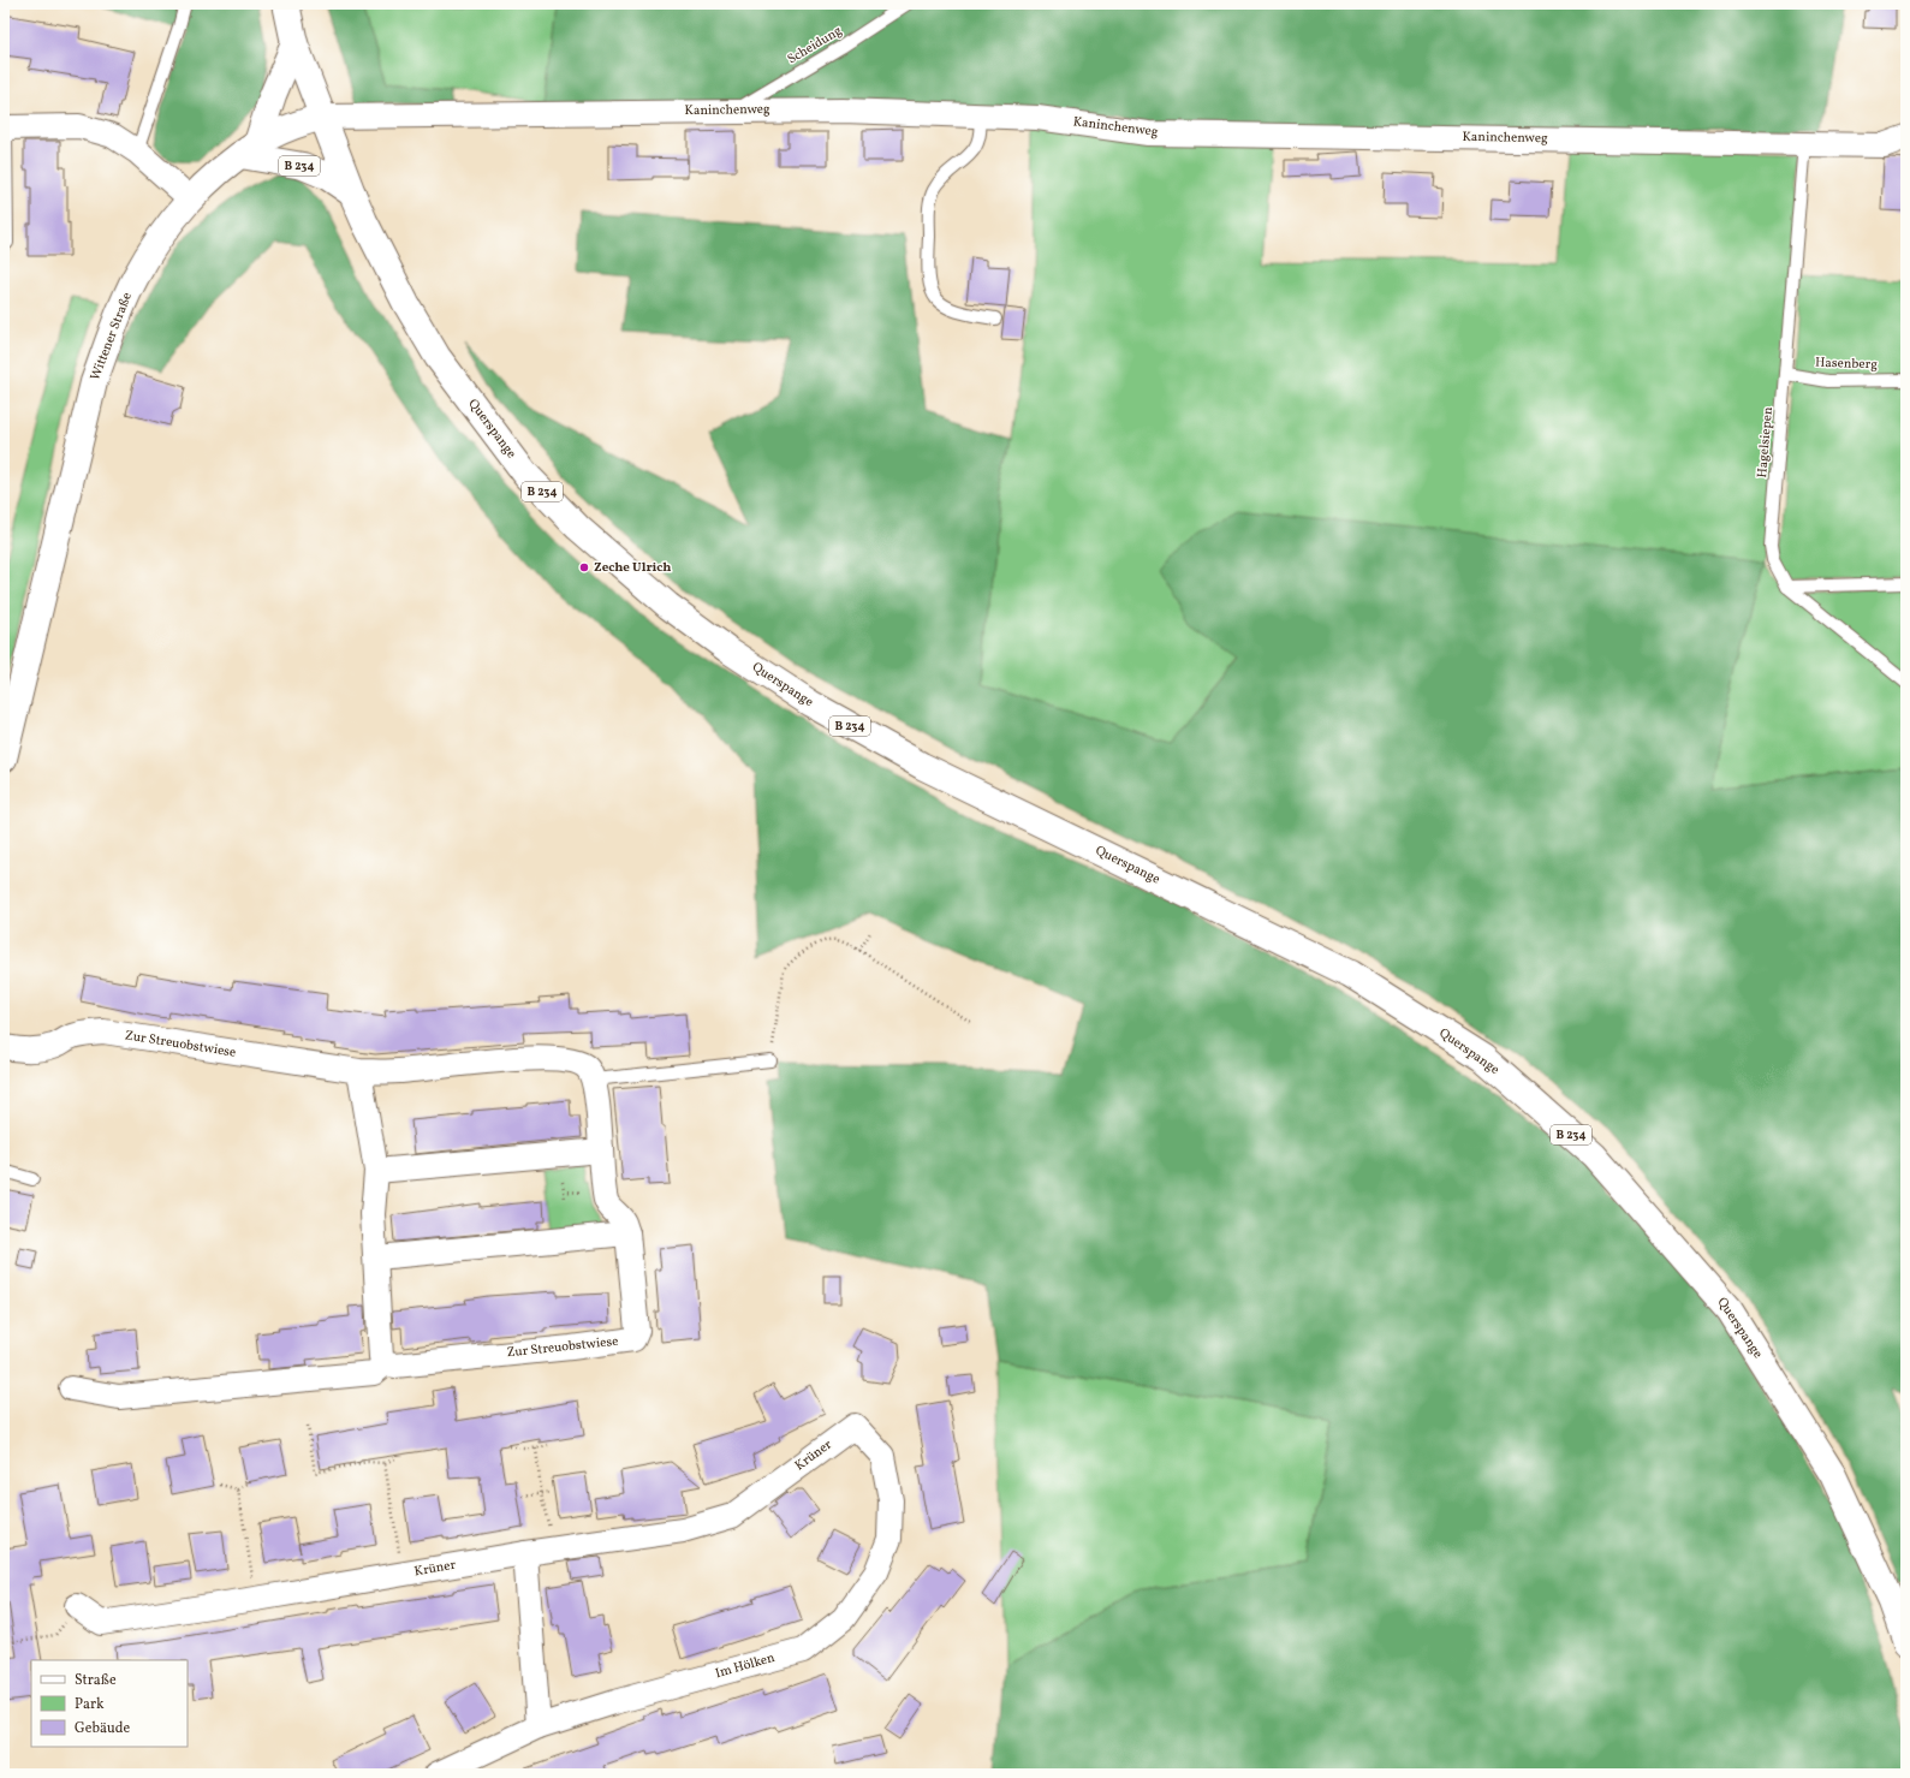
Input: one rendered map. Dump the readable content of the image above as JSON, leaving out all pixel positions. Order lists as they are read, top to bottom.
{
  "streets": {
    "main road": ["B 234", "Wittener Straße", "Querspange"],
    "street": [
      "Kaninchenweg",
      "Zur Streuobstwiese",
      "Krüner",
      "Im Hölken"
    ],
    "lane": ["Scheidung", "Hasenberg", "Hagelsiepen"]
  },
  "crossings": [
    ["Scheidung", "Kaninchenweg"],
    ["Kaninchenweg", "B 234"],
    ["Kaninchenweg", "Wittener Straße"],
    ["Kaninchenweg", "Querspange"],
    ["Kaninchenweg", "Hagelsiepen"],
    ["B 234", "Wittener Straße"],
    ["B 234", "Querspange"],
    ["Wittener Straße", "Querspange"],
    ["Hasenberg", "Hagelsiepen"],
    ["Krüner", "Im Hölken"]
  ],
  "places": ["Zeche Ulrich"],
  "legend": ["Straße", "Park", "Gebäude"]
}
